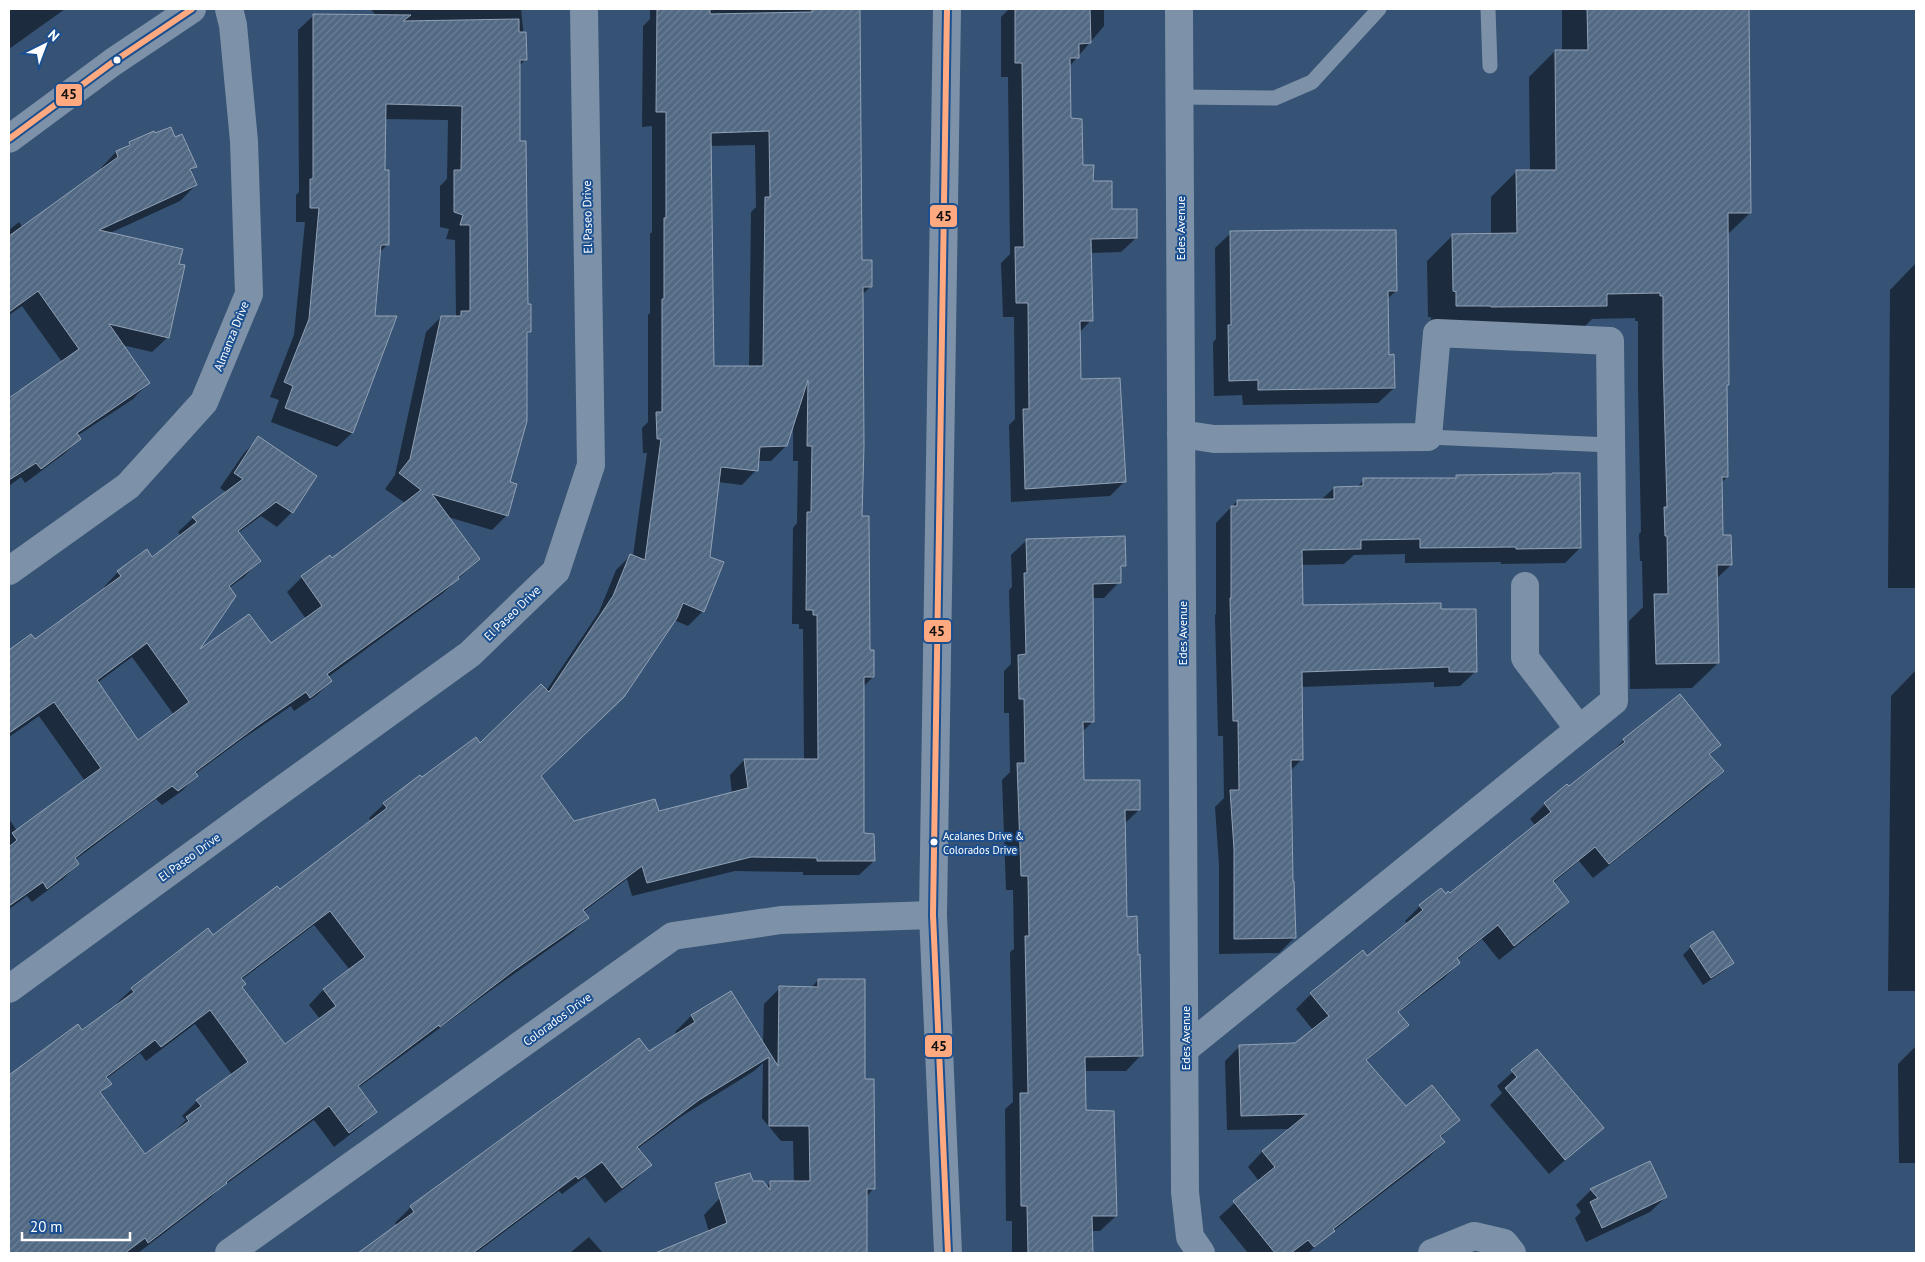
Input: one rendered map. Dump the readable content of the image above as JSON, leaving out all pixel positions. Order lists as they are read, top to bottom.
{
  "streets": {
    "street": [
      "El Paseo Drive",
      "Edes Avenue",
      "Almanza Drive",
      "Colorados Drive"
    ]
  },
  "places": ["Acalanes Drive & Colorados Drive"],
  "lines": ["transit line 45"],
  "scale_bar": "20 m",
  "north": "top right"
}
